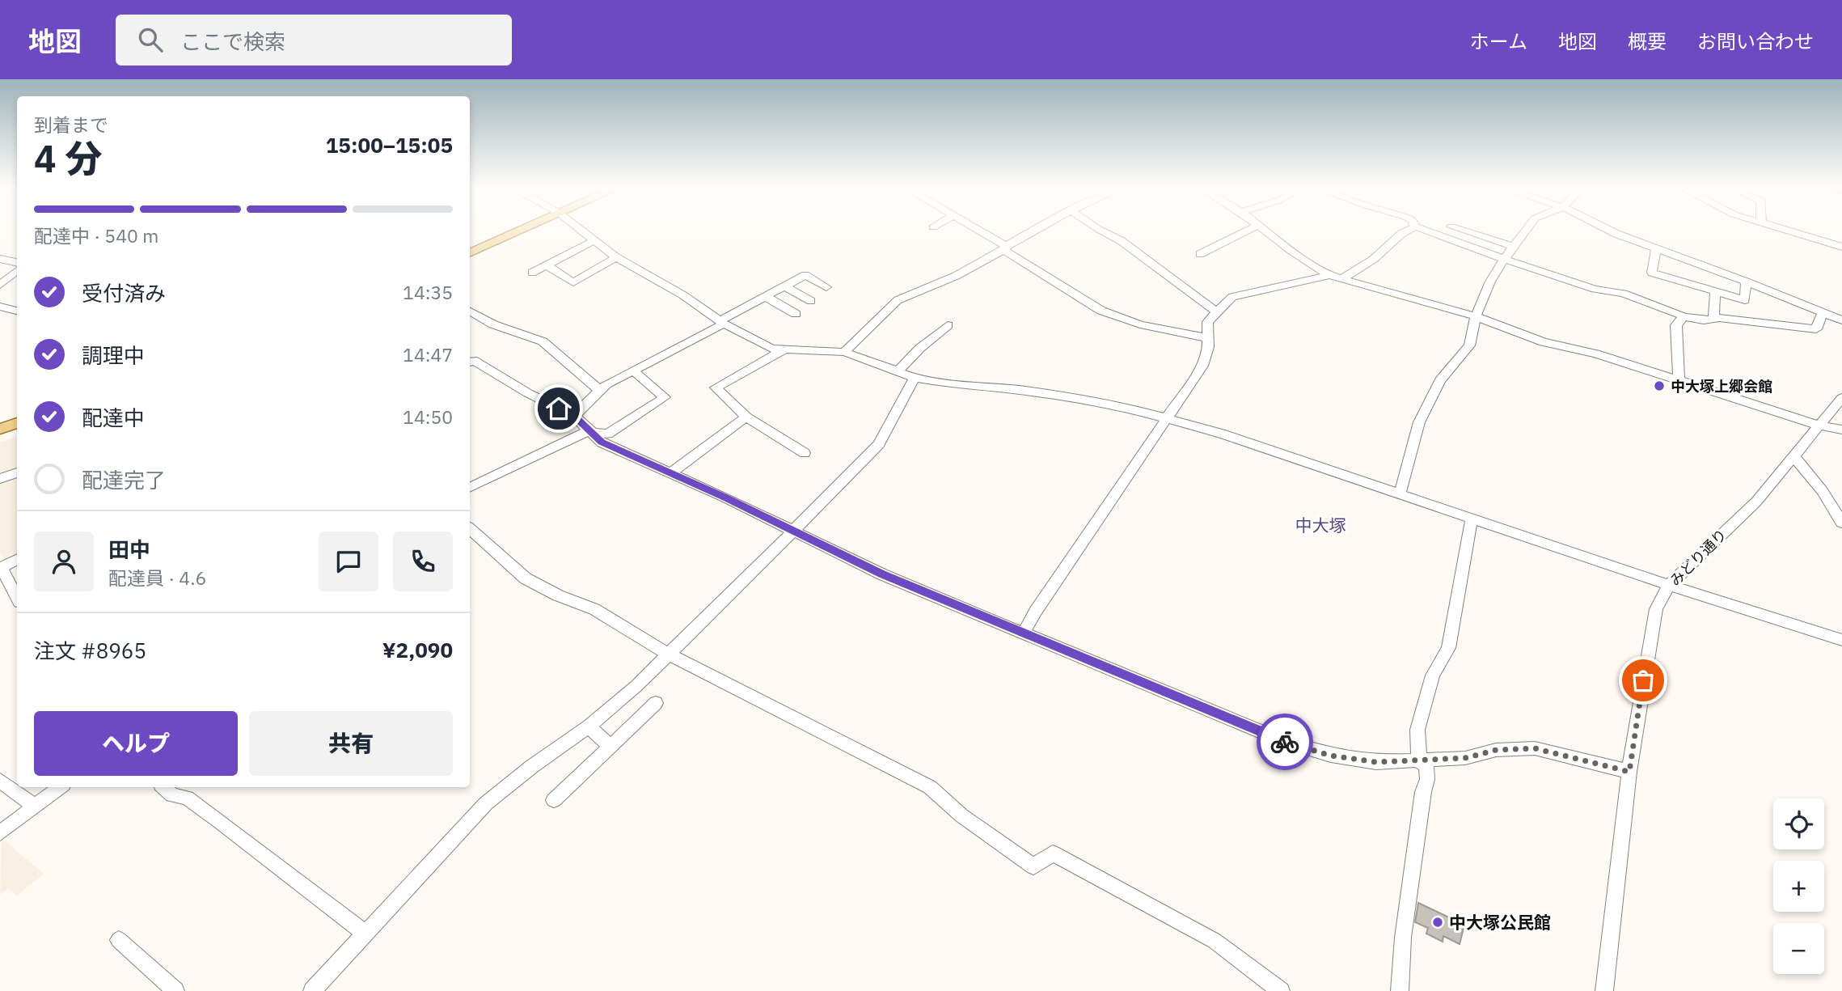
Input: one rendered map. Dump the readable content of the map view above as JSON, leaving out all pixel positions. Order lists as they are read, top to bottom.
{
  "streets": {
    "street": ["みどり通り"]
  },
  "districts": ["中大塚"],
  "places": ["中大塚上郷会館", "中大塚公民館"],
  "page": {
    "header": "地図",
    "search": "ここで検索",
    "nav": [
      "ホーム",
      "地図",
      "概要",
      "お問い合わせ"
    ],
    "heading": ["4 分", "到着まで", "15:00–15:05"],
    "panel": [
      "田中",
      "配達員 · 4.6",
      "注文 #8965",
      "¥2,090"
    ],
    "bar": "配達中 · 540 m",
    "list": [
      ["受付済み", "14:35"],
      ["調理中", "14:47"],
      ["配達中", "14:50"],
      "配達完了"
    ],
    "buttons": ["ヘルプ", "共有"],
    "map_buttons": ["+", "−"]
  }
}
